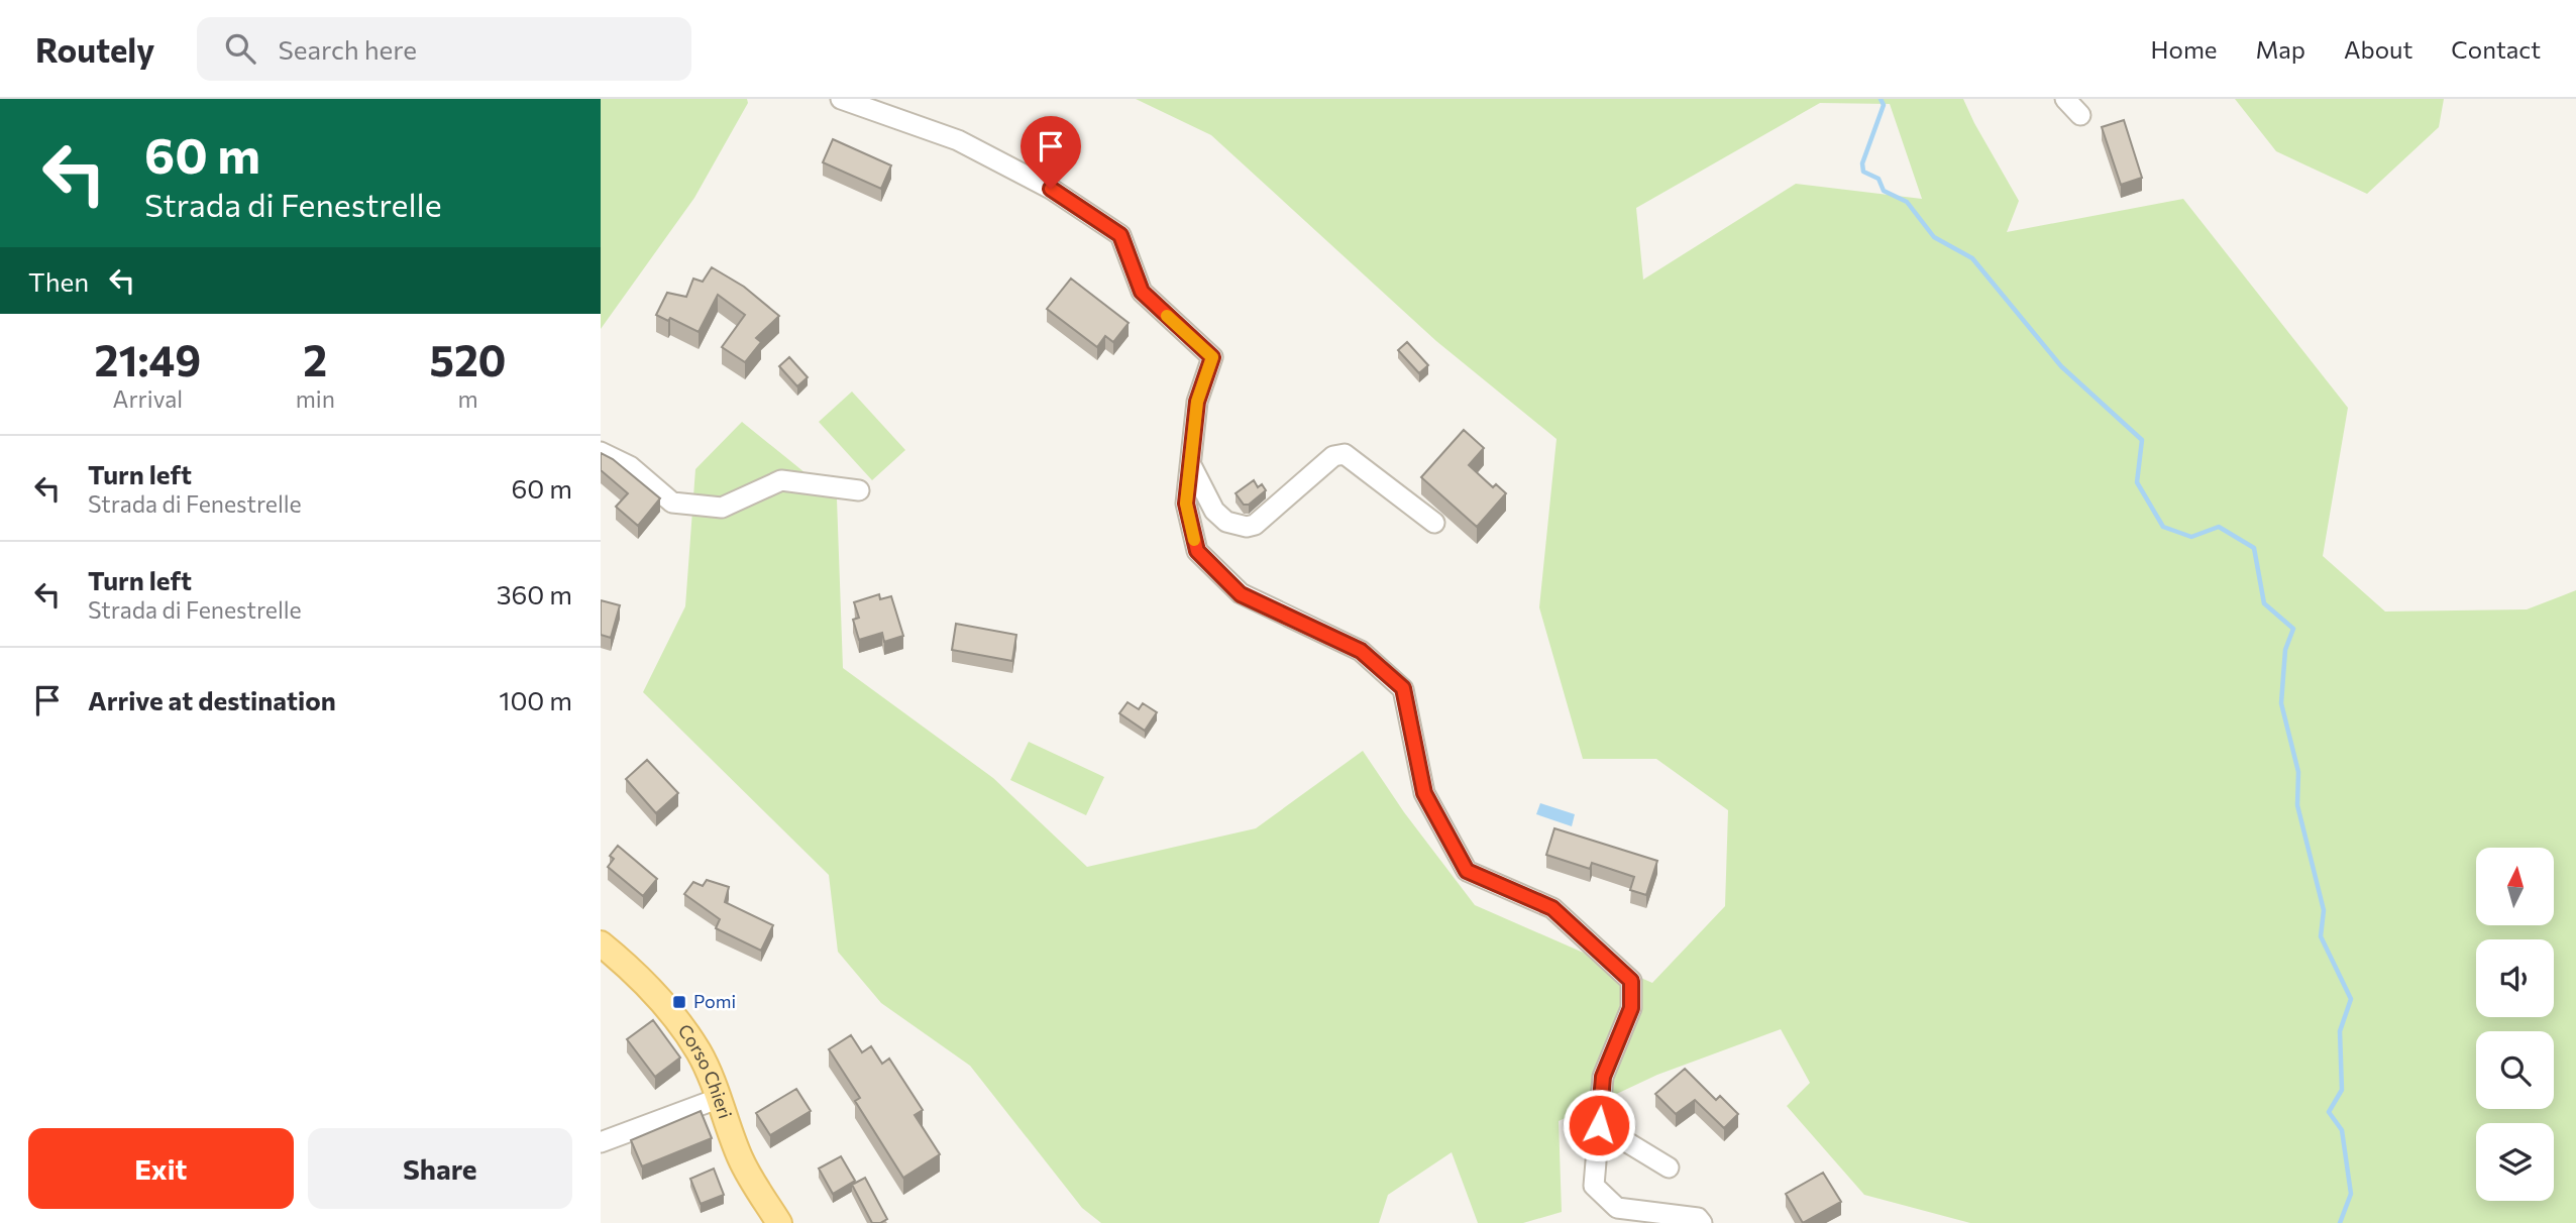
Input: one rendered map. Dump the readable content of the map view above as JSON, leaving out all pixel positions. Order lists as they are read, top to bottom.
{
  "streets": {
    "main road": ["Corso Chieri"]
  },
  "places": {
    "transit": ["Pomi"]
  },
  "north": "top",
  "page": {
    "header": "Routely",
    "search": "Search here",
    "nav": [
      "Home",
      "Map",
      "About",
      "Contact"
    ],
    "turn": ["60 m", "Strada di Fenestrelle"],
    "then": "Then",
    "eta": [
      "21:49",
      "Arrival",
      "2",
      "min",
      "520",
      "m"
    ],
    "list": [
      {
        "name": "Turn left",
        "note": "Strada di Fenestrelle",
        "value": "60 m"
      },
      {
        "name": "Turn left",
        "note": "Strada di Fenestrelle",
        "value": "360 m"
      },
      {
        "name": "Arrive at destination",
        "value": "100 m"
      }
    ],
    "buttons": ["Exit", "Share"]
  }
}
